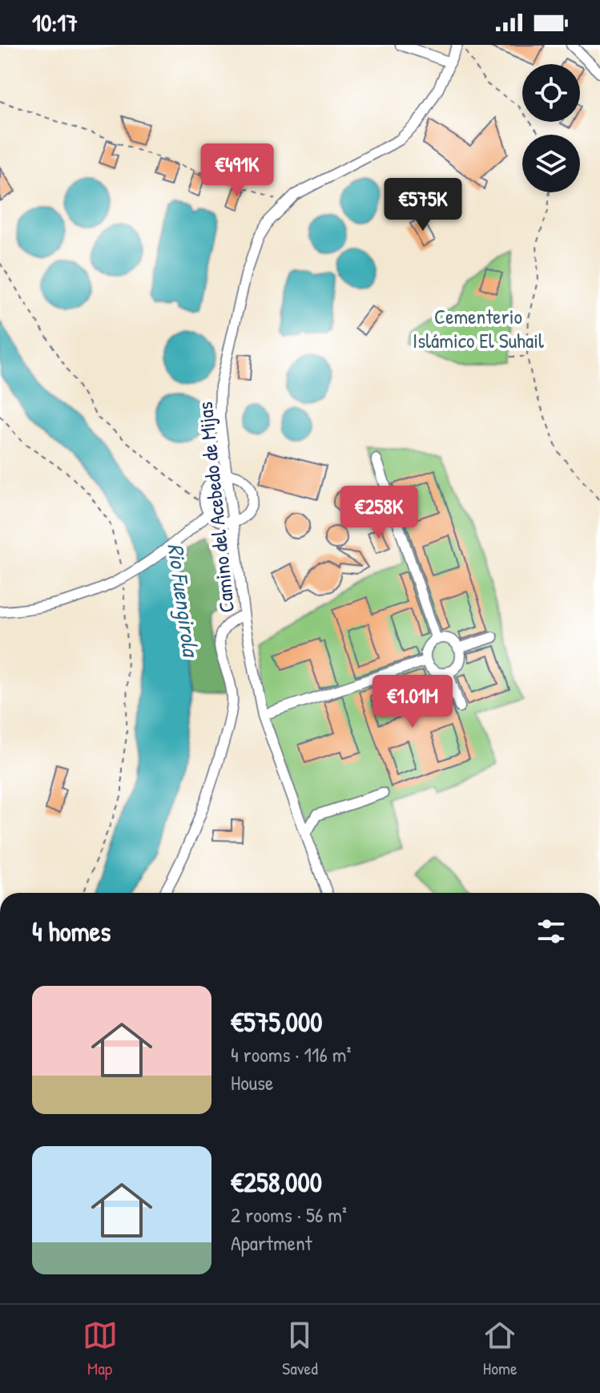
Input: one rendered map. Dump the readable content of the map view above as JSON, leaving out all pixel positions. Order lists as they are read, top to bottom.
{
  "streets": {
    "street": ["Camino del Acebedo de Mijas"]
  },
  "water": ["Rio Fuengirola"],
  "parks": ["Cementerio Islámico El Suhail"],
  "page": {
    "status": "10:17",
    "price": [
      "€491K",
      "€575K",
      "€258K",
      "€1.01M"
    ],
    "heading": "4 homes",
    "list": [
      {
        "name": "€575,000",
        "note": "4 rooms · 116 m² · House"
      },
      {
        "name": "€258,000",
        "note": "2 rooms · 56 m² · Apartment"
      }
    ],
    "tabs": ["Map", "Saved", "Home"]
  }
}
